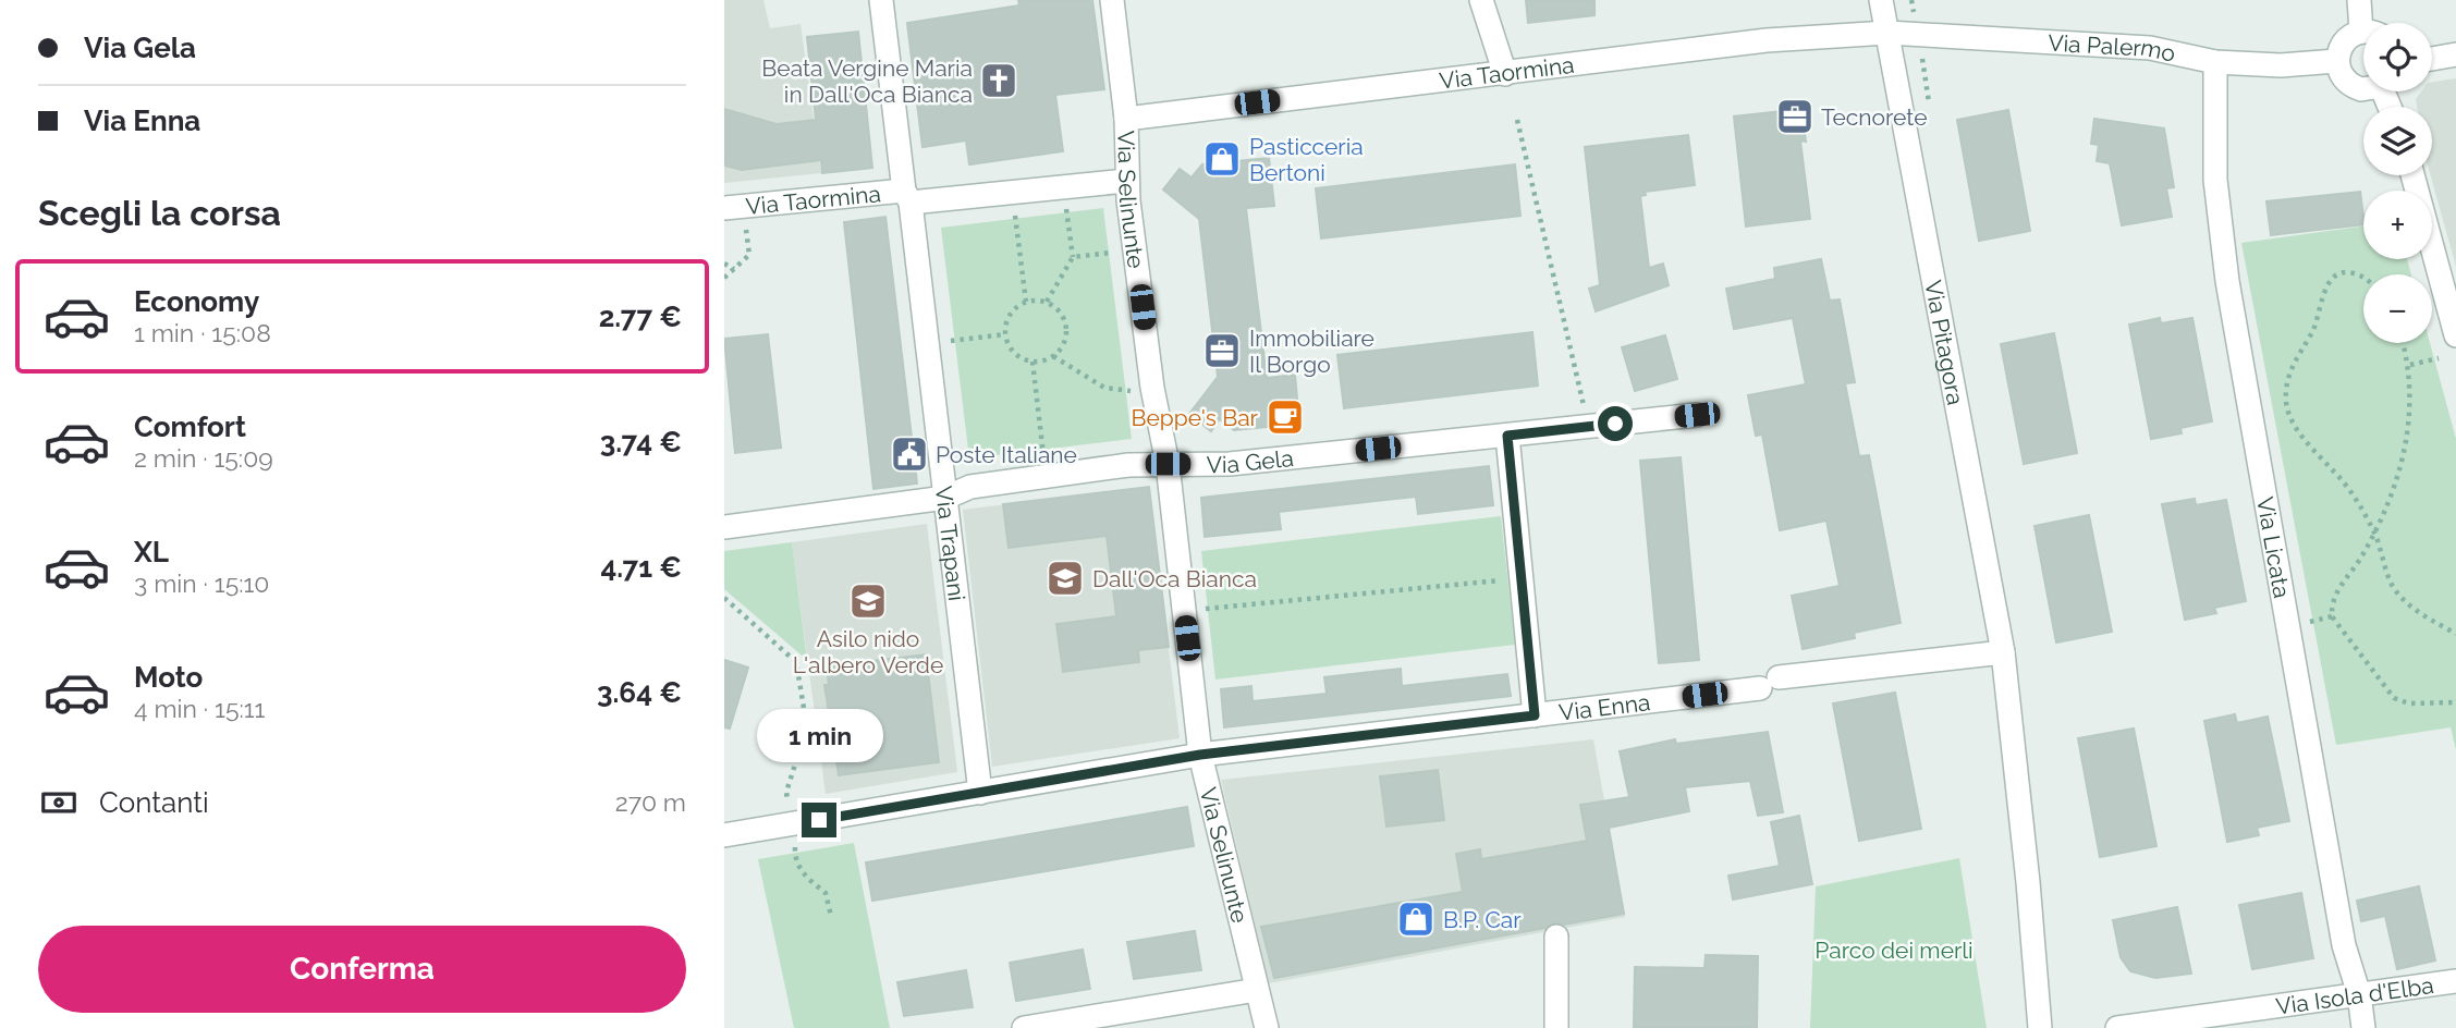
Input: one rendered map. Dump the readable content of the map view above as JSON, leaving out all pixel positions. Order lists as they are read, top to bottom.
{
  "streets": {
    "street": [
      "Via Palermo",
      "Via Taormina",
      "Via Selinunte",
      "Via Pitagora",
      "Via Gela",
      "Via Trapani",
      "Via Licata",
      "Via Enna",
      "Via Isola d'Elba"
    ]
  },
  "crossings": [
    ["Via Palermo", "Via Taormina"],
    ["Via Palermo", "Via Pitagora"],
    ["Via Palermo", "Via Licata"],
    ["Via Taormina", "Via Selinunte"],
    ["Via Taormina", "Via Pitagora"],
    ["Via Taormina", "Via Trapani"],
    ["Via Selinunte", "Via Gela"],
    ["Via Selinunte", "Via Enna"],
    ["Via Pitagora", "Via Enna"],
    ["Via Gela", "Via Trapani"],
    ["Via Trapani", "Via Enna"],
    ["Via Licata", "Via Isola d'Elba"]
  ],
  "parks": ["Parco dei merli"],
  "places": {
    "church": ["Beata Vergine Maria in Dall'Oca Bianca"],
    "office": ["Tecnorete", "Immobiliare Il Borgo"],
    "shop": ["Pasticceria Bertoni", "B.P. Car"],
    "cafe": ["Beppe's Bar"],
    "public building": ["Poste Italiane"],
    "school or university": ["Dall'Oca Bianca", "Asilo nido L'albero Verde"]
  },
  "page": {
    "banner": ["Via Gela", "Via Enna"],
    "map_buttons": ["+", "−"],
    "heading": "Scegli la corsa",
    "list": [
      {
        "name": "Economy",
        "note": "1 min · 15:08",
        "value": "2.77 €"
      },
      {
        "name": "Comfort",
        "note": "2 min · 15:09",
        "value": "3.74 €"
      },
      {
        "name": "XL",
        "note": "3 min · 15:10",
        "value": "4.71 €"
      },
      {
        "name": "Moto",
        "note": "4 min · 15:11",
        "value": "3.64 €"
      }
    ],
    "bubble": "1 min",
    "pay": ["Contanti", "270 m"],
    "buttons": "Conferma"
  }
}
